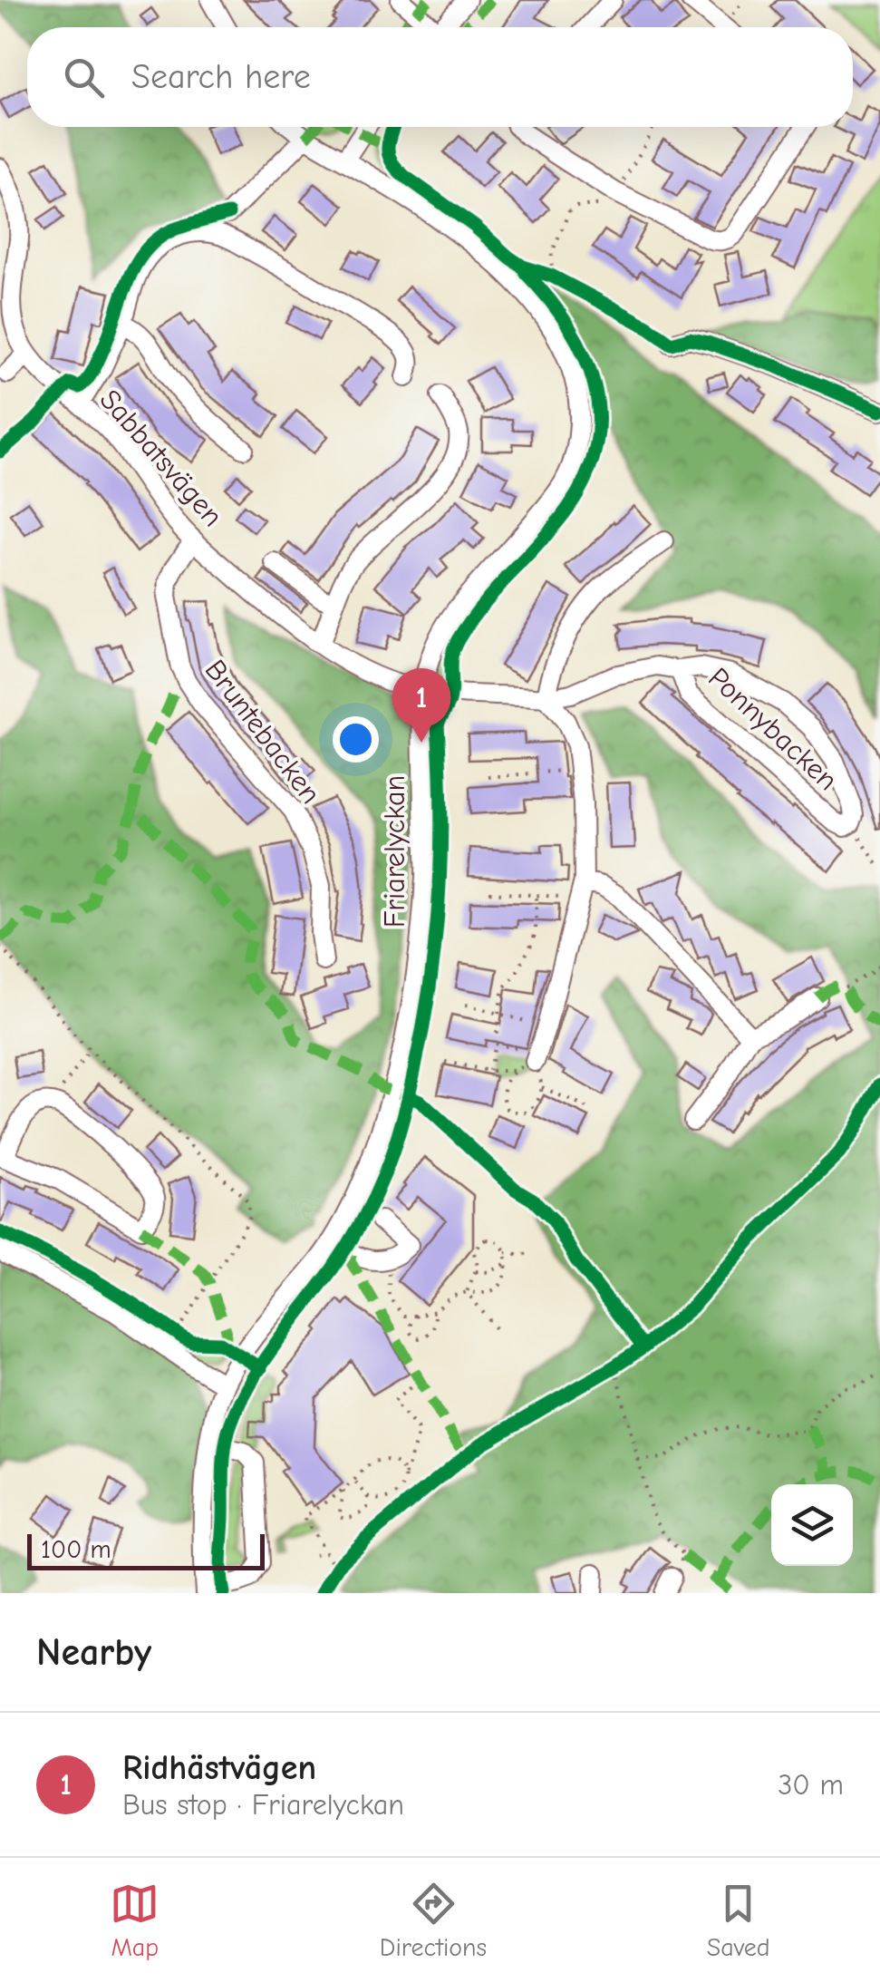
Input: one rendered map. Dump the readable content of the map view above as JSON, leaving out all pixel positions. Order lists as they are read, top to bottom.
{
  "streets": {
    "street": [
      "Sabbatsvägen",
      "Ponnybacken",
      "Bruntebacken",
      "Friarelyckan"
    ]
  },
  "crossings": [
    ["Sabbatsvägen", "Ponnybacken"],
    ["Sabbatsvägen", "Bruntebacken"],
    ["Sabbatsvägen", "Friarelyckan"],
    ["Ponnybacken", "Friarelyckan"]
  ],
  "scale_bar": "100 m",
  "page": {
    "search": "Search here",
    "pins": "1",
    "scale": "100 m",
    "heading": "Nearby",
    "list": [
      {
        "mark": "1",
        "name": "Ridhästvägen",
        "note": "Bus stop · Friarelyckan",
        "value": "30 m"
      }
    ],
    "nav": ["Map", "Directions", "Saved"]
  }
}
